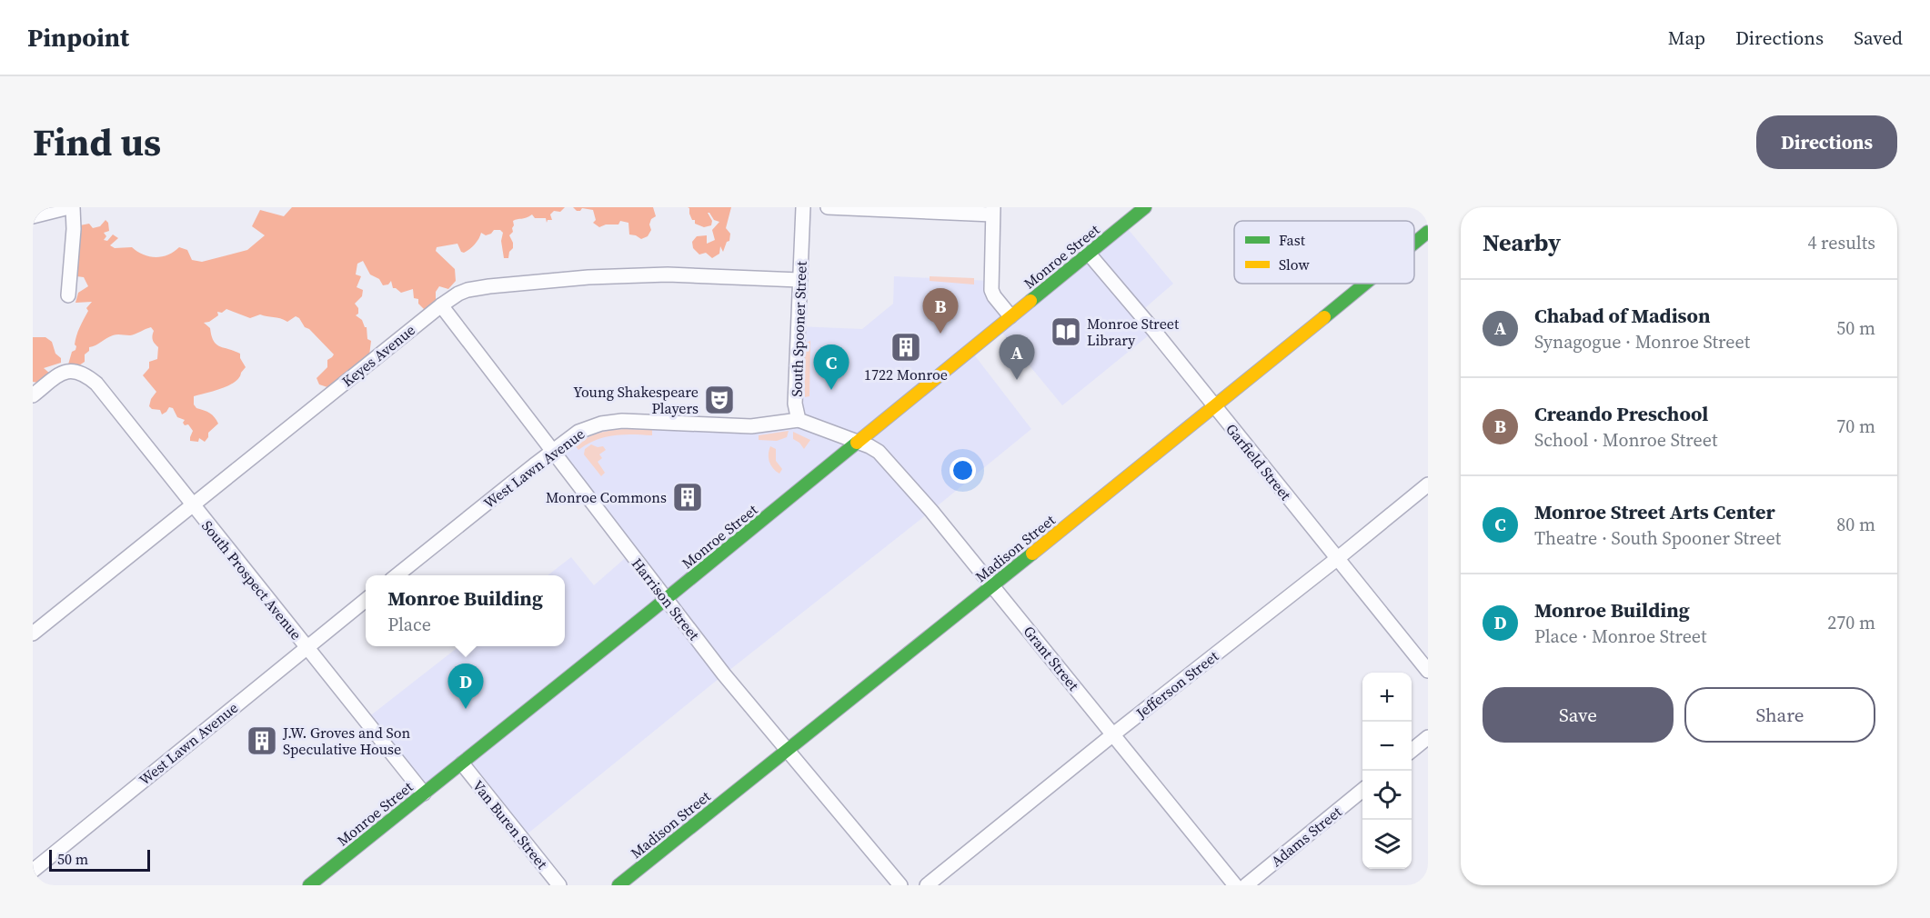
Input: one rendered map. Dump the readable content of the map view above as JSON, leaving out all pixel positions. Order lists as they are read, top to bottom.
{
  "streets": {
    "main road": ["Monroe Street", "Madison Street"],
    "street": [
      "South Spooner Street",
      "Keyes Avenue",
      "Garfield Street",
      "West Lawn Avenue",
      "South Prospect Avenue",
      "Harrison Street",
      "Grant Street",
      "Jefferson Street",
      "Van Buren Street",
      "Adams Street"
    ]
  },
  "crossings": [
    ["Monroe Street", "Garfield Street"],
    ["Monroe Street", "South Prospect Avenue"],
    ["Monroe Street", "Harrison Street"],
    ["Monroe Street", "Grant Street"],
    ["Monroe Street", "Van Buren Street"],
    ["South Spooner Street", "Keyes Avenue"],
    ["South Spooner Street", "West Lawn Avenue"],
    ["Keyes Avenue", "South Prospect Avenue"],
    ["Keyes Avenue", "Harrison Street"],
    ["Garfield Street", "Madison Street"],
    ["Garfield Street", "Jefferson Street"],
    ["West Lawn Avenue", "South Prospect Avenue"],
    ["West Lawn Avenue", "Harrison Street"],
    ["Madison Street", "Harrison Street"],
    ["Madison Street", "Grant Street"],
    ["Grant Street", "Jefferson Street"]
  ],
  "places": {
    "library": ["Monroe Street Library"],
    "building": ["1722 Monroe", "Monroe Commons", "J.W. Groves and Son Speculative House"],
    "theatre": ["Young Shakespeare Players"]
  },
  "legend": ["Fast", "Slow"],
  "scale_bar": "50 m",
  "page": {
    "header": "Pinpoint",
    "nav": ["Map", "Directions", "Saved"],
    "title": "Find us",
    "buttons": [
      "Directions",
      ["Save", "Share"]
    ],
    "heading": ["Nearby", "4 results"],
    "list": [
      {
        "mark": "A",
        "name": "Chabad of Madison",
        "note": "Synagogue · Monroe Street",
        "value": "50 m"
      },
      {
        "mark": "B",
        "name": "Creando Preschool",
        "note": "School · Monroe Street",
        "value": "70 m"
      },
      {
        "mark": "C",
        "name": "Monroe Street Arts Center",
        "note": "Theatre · South Spooner Street",
        "value": "80 m"
      },
      {
        "mark": "D",
        "name": "Monroe Building",
        "note": "Place · Monroe Street",
        "value": "270 m"
      }
    ],
    "pins": [
      "B",
      "A",
      "C",
      "D"
    ],
    "popup": ["Monroe Building", "Place"],
    "map_buttons": ["+", "−"],
    "scale": "50 m"
  }
}
